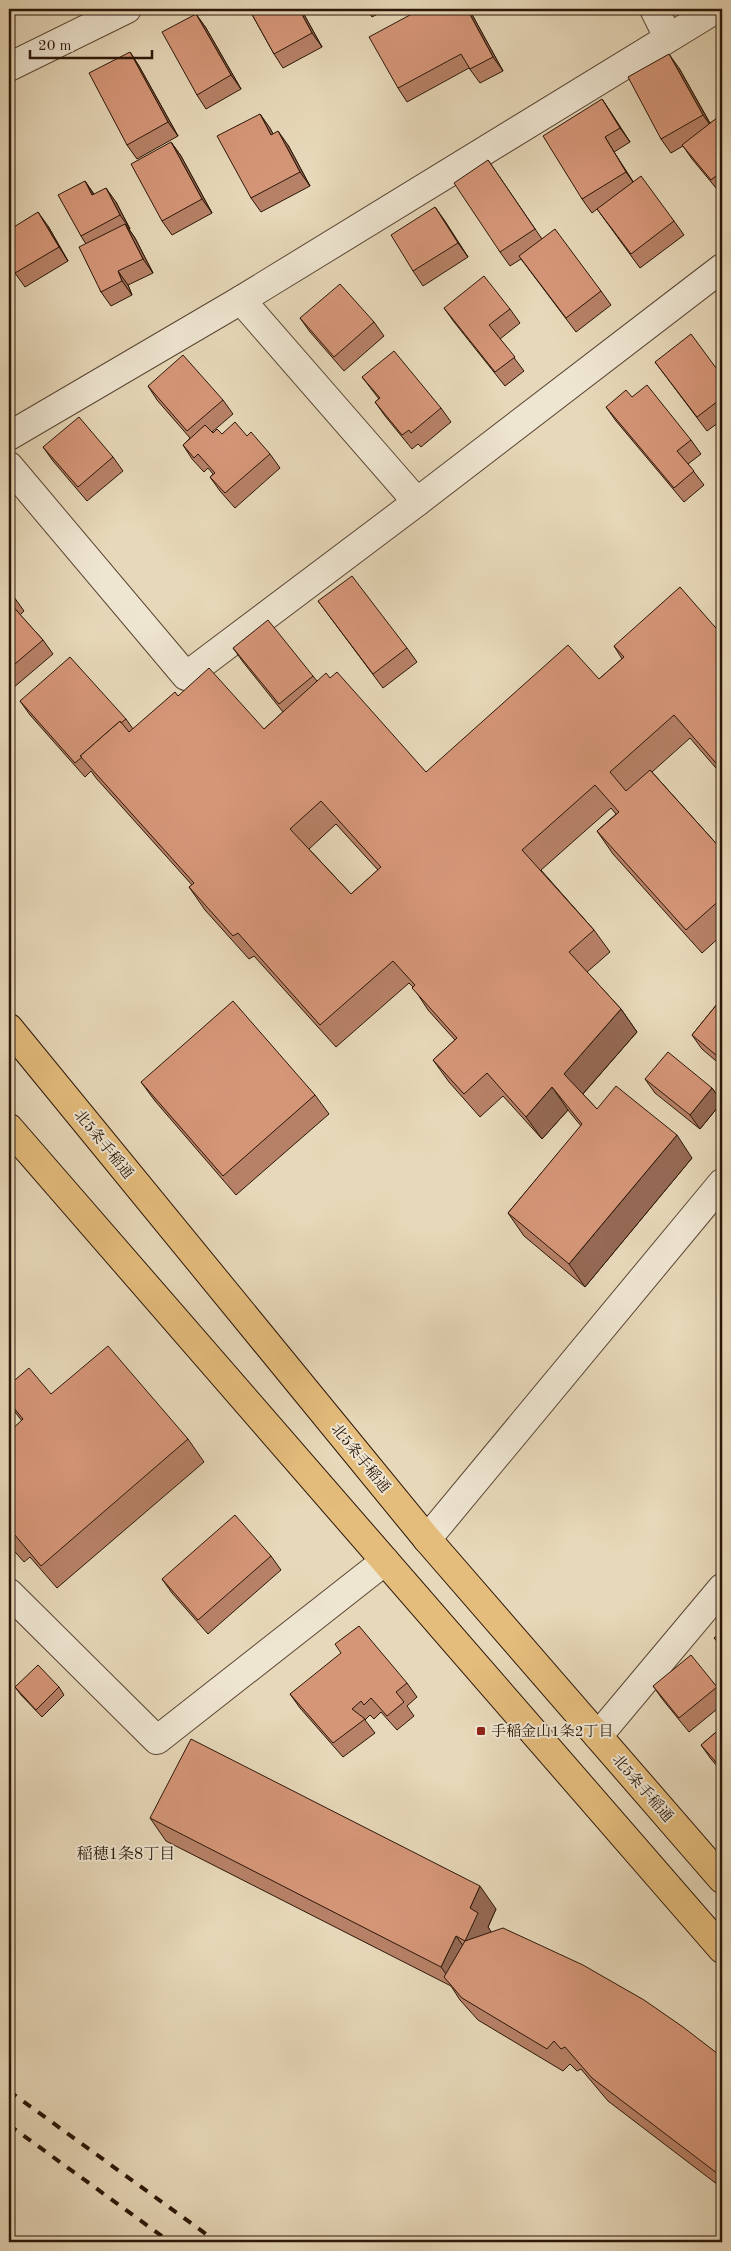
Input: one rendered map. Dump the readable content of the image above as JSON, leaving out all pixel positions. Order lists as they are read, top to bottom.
{
  "streets": {
    "highway": ["北5条手稲通"]
  },
  "districts": ["稲穂1条8丁目"],
  "places": {
    "transit": ["手稲金山1条2丁目"]
  },
  "scale_bar": "20 m"
}
